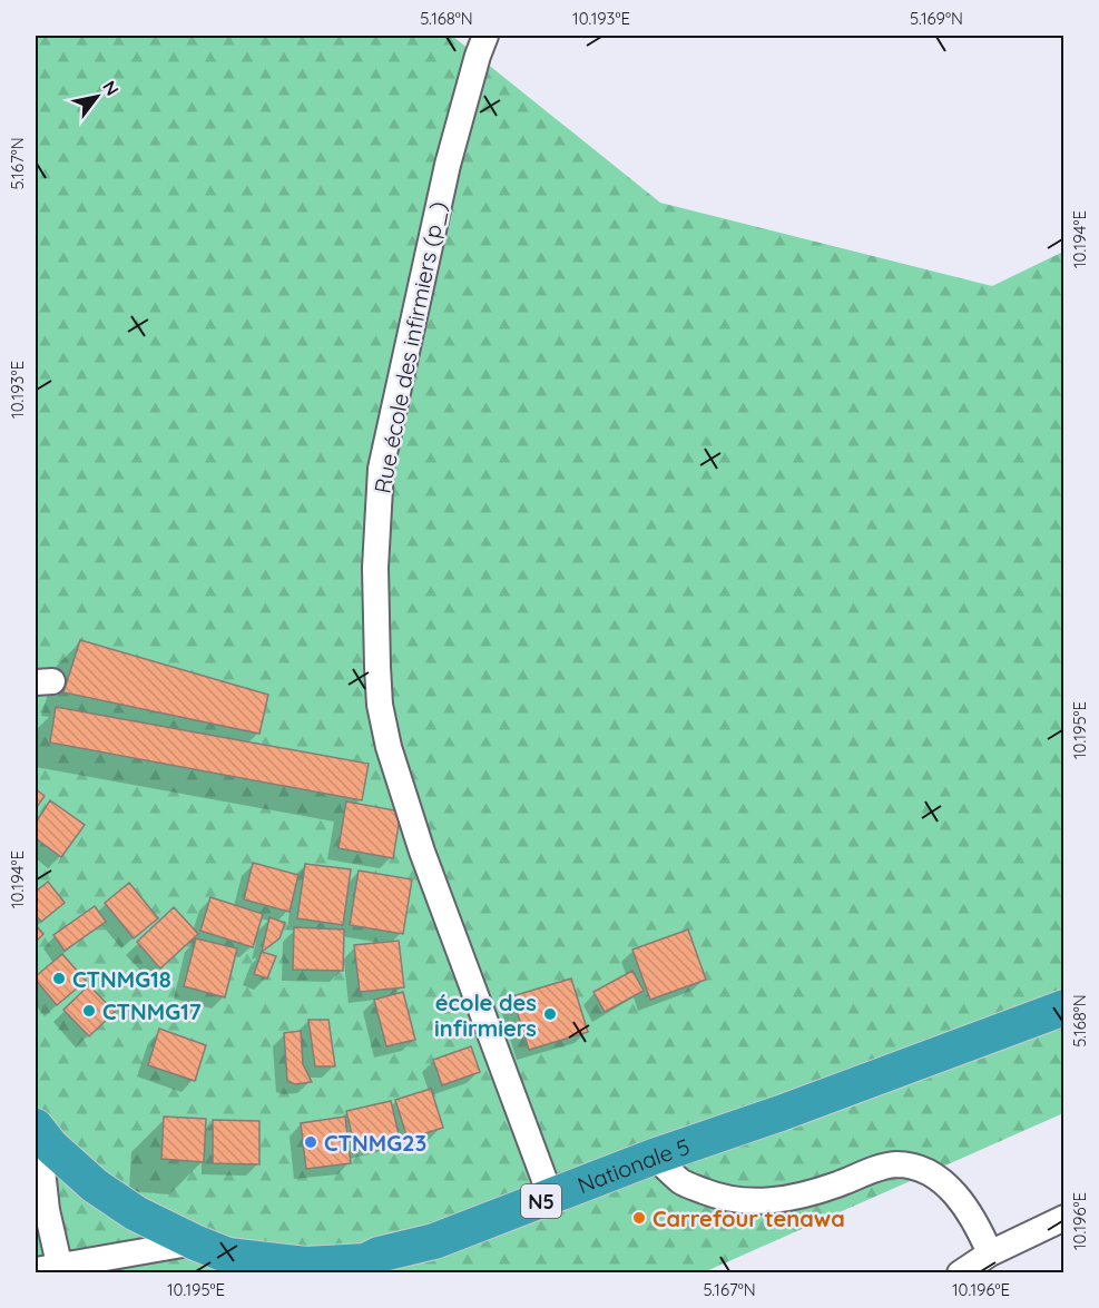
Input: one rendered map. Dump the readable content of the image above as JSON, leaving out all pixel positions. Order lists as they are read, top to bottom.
{
  "streets": {
    "highway": ["Nationale 5", "N5"],
    "street": ["Rue école des infirmiers (p_)"]
  },
  "crossings": [
    ["Rue école des infirmiers (p_)", "Nationale 5"]
  ],
  "places": [
    "CTNMG18",
    "CTNMG17",
    "école des infirmiers",
    "CTNMG23",
    "Carrefour tenawa"
  ],
  "north": "top right",
  "coordinates": [
    "5.168°N",
    "10.193°E",
    "5.169°N",
    "5.167°N",
    "10.194°E",
    "10.195°E",
    "10.196°E"
  ]
}
